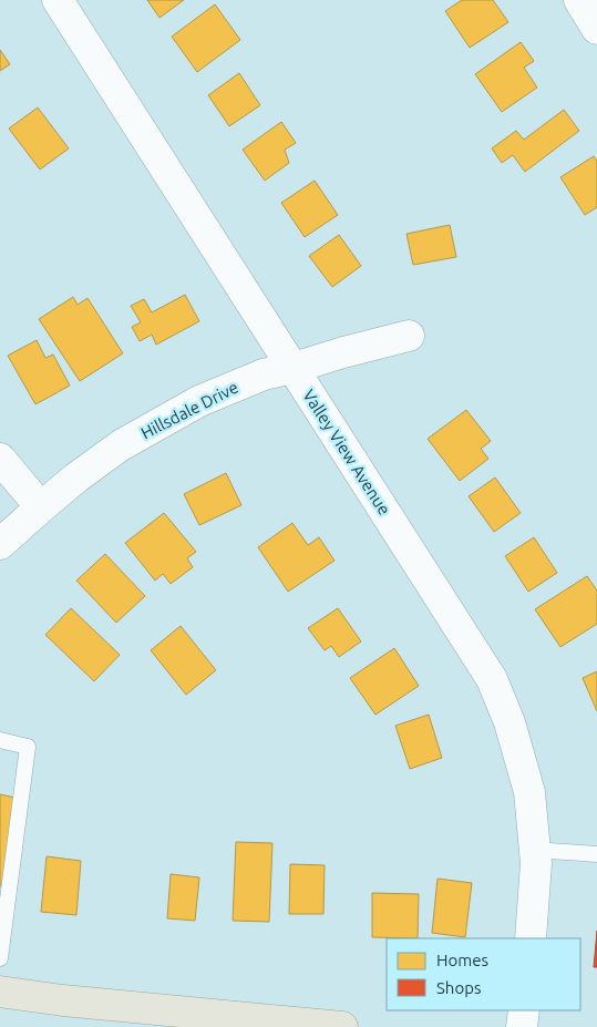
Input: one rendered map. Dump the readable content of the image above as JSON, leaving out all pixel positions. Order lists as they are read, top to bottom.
{
  "streets": {
    "street": ["Hillsdale Drive", "Valley View Avenue"]
  },
  "crossings": [
    ["Hillsdale Drive", "Valley View Avenue"]
  ],
  "legend": ["Homes", "Shops"]
}
